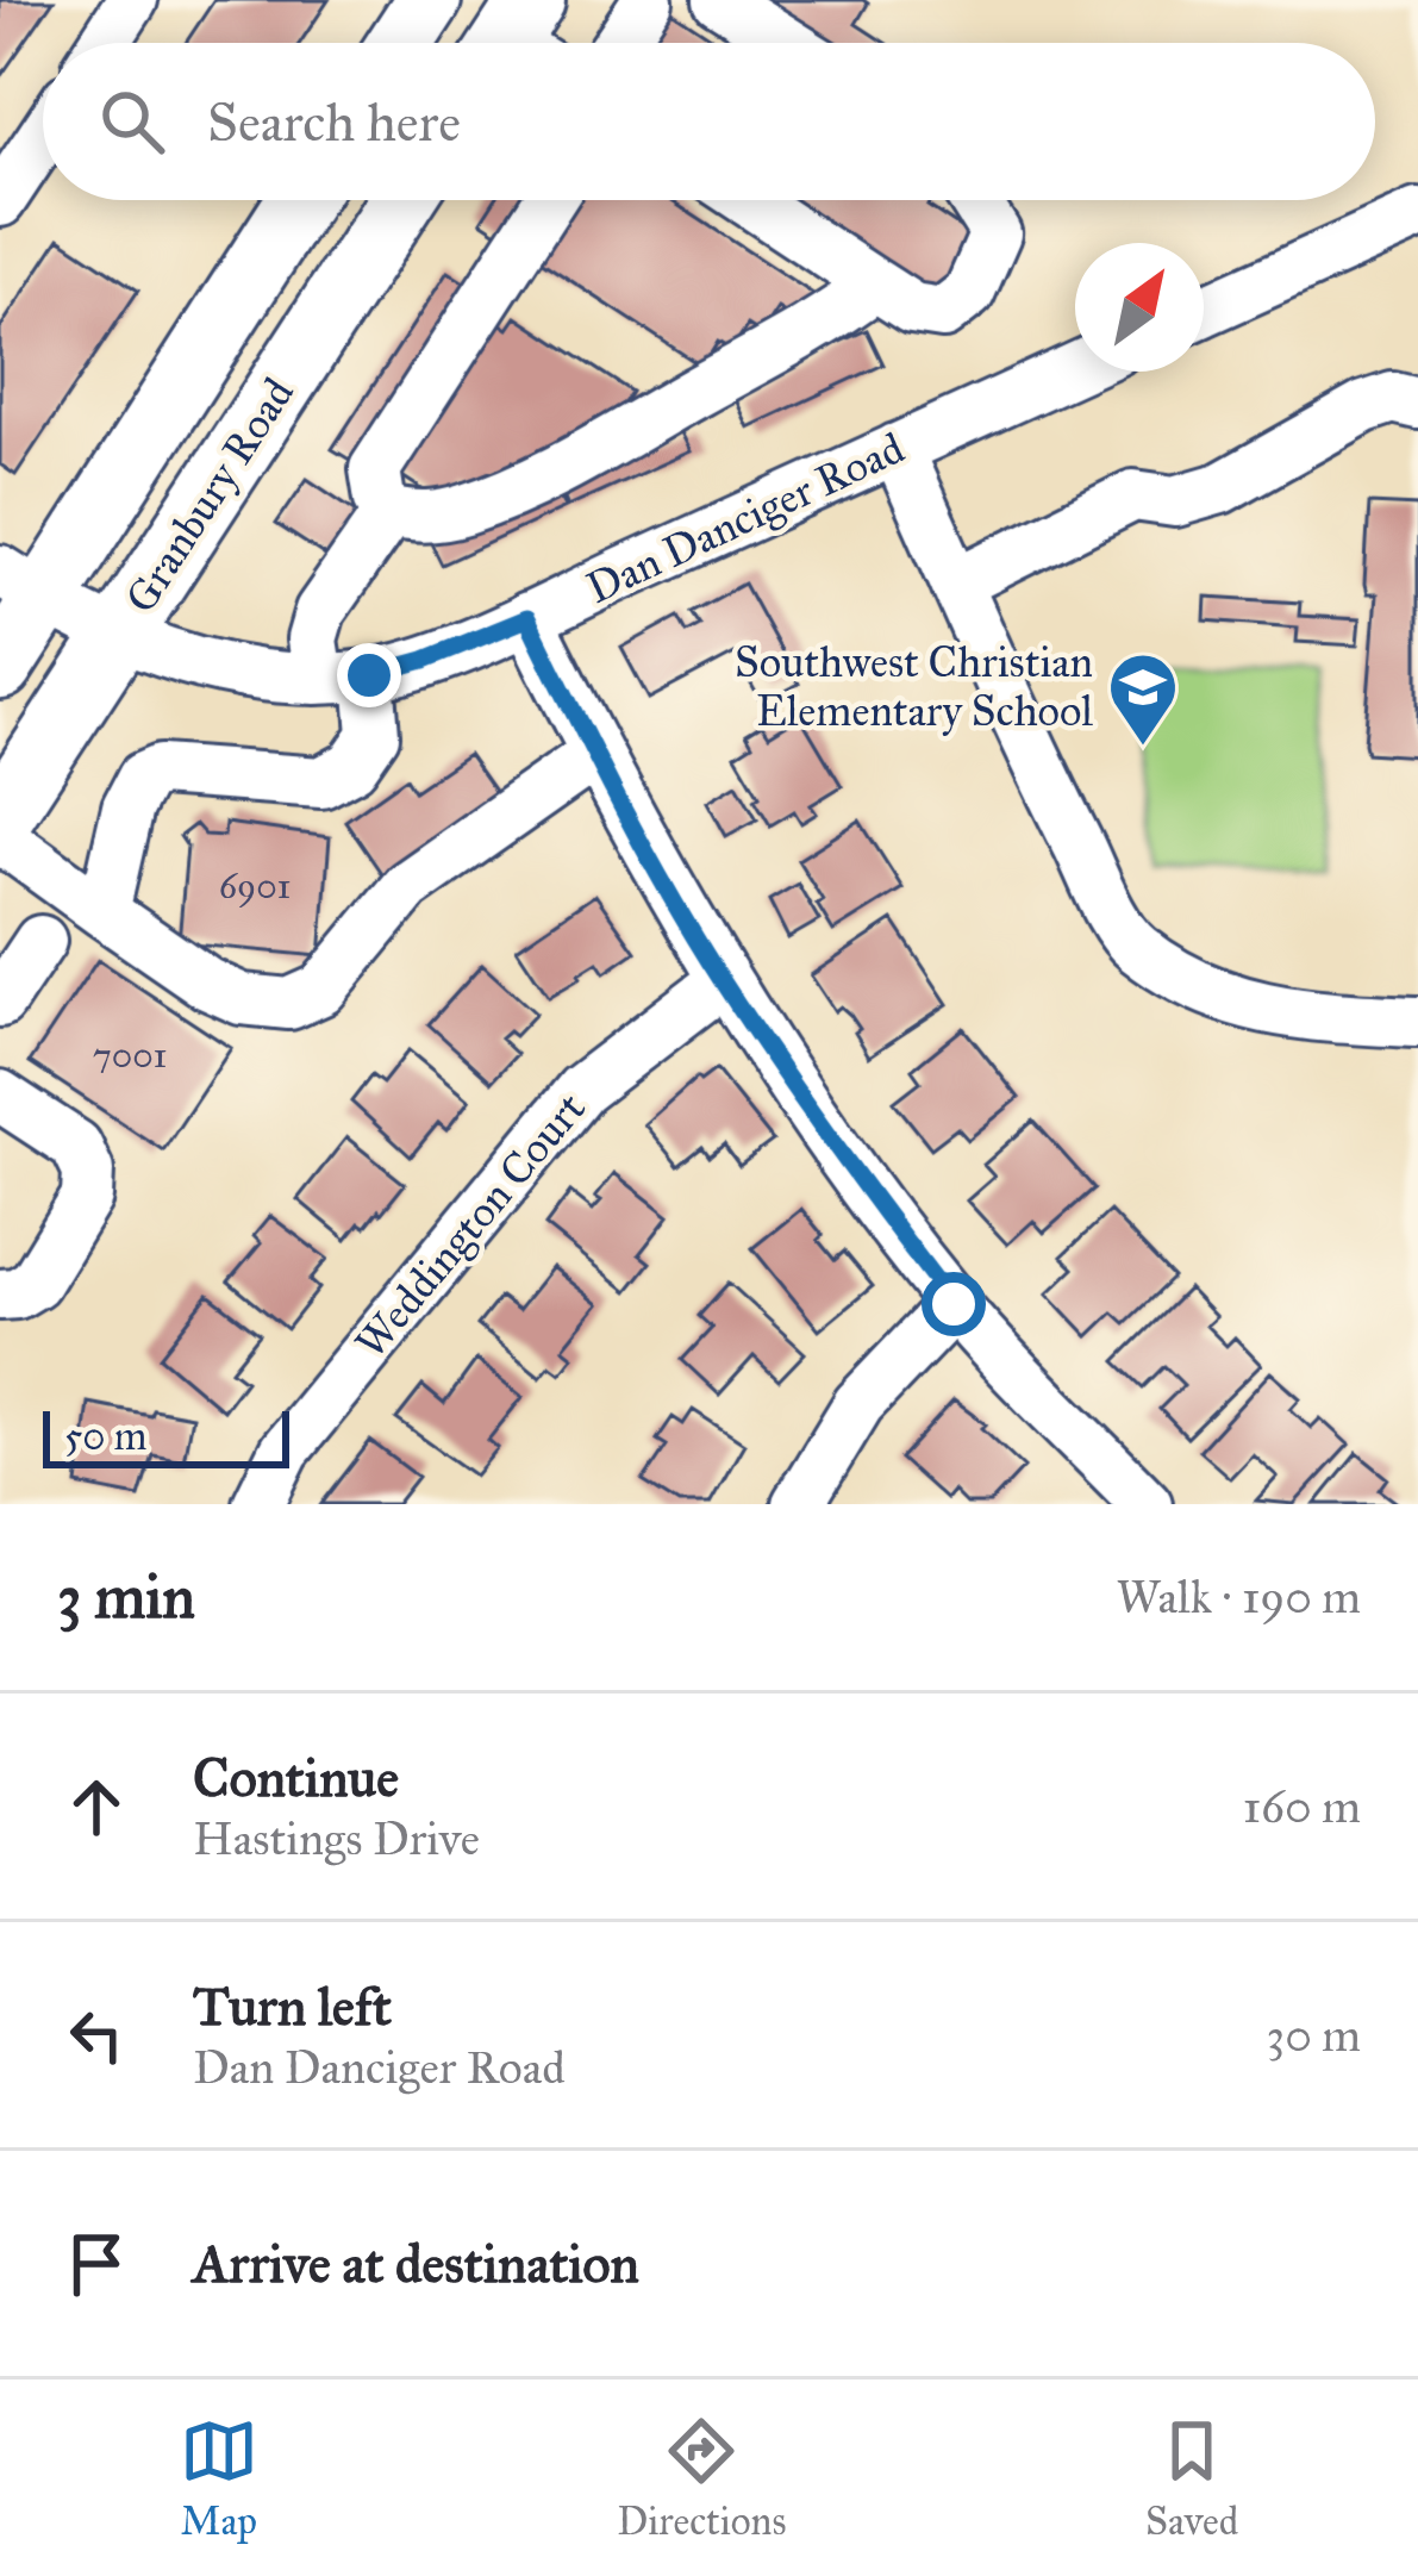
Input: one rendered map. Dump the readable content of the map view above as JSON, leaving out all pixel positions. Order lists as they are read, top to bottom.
{
  "streets": {
    "main road": ["Granbury Road"],
    "street": ["Dan Danciger Road", "Weddington Court"]
  },
  "crossings": [
    ["Granbury Road", "Dan Danciger Road"]
  ],
  "places": {
    "school or university": ["Southwest Christian Elementary School"]
  },
  "house_numbers": ["6901", "7001"],
  "scale_bar": "50 m",
  "north": "top right",
  "page": {
    "search": "Search here",
    "scale": "50 m",
    "heading": ["3 min", "Walk · 190 m"],
    "list": [
      ["Continue", "Hastings Drive", "160 m"],
      ["Turn left", "Dan Danciger Road", "30 m"],
      "Arrive at destination"
    ],
    "nav": ["Map", "Directions", "Saved"]
  }
}
